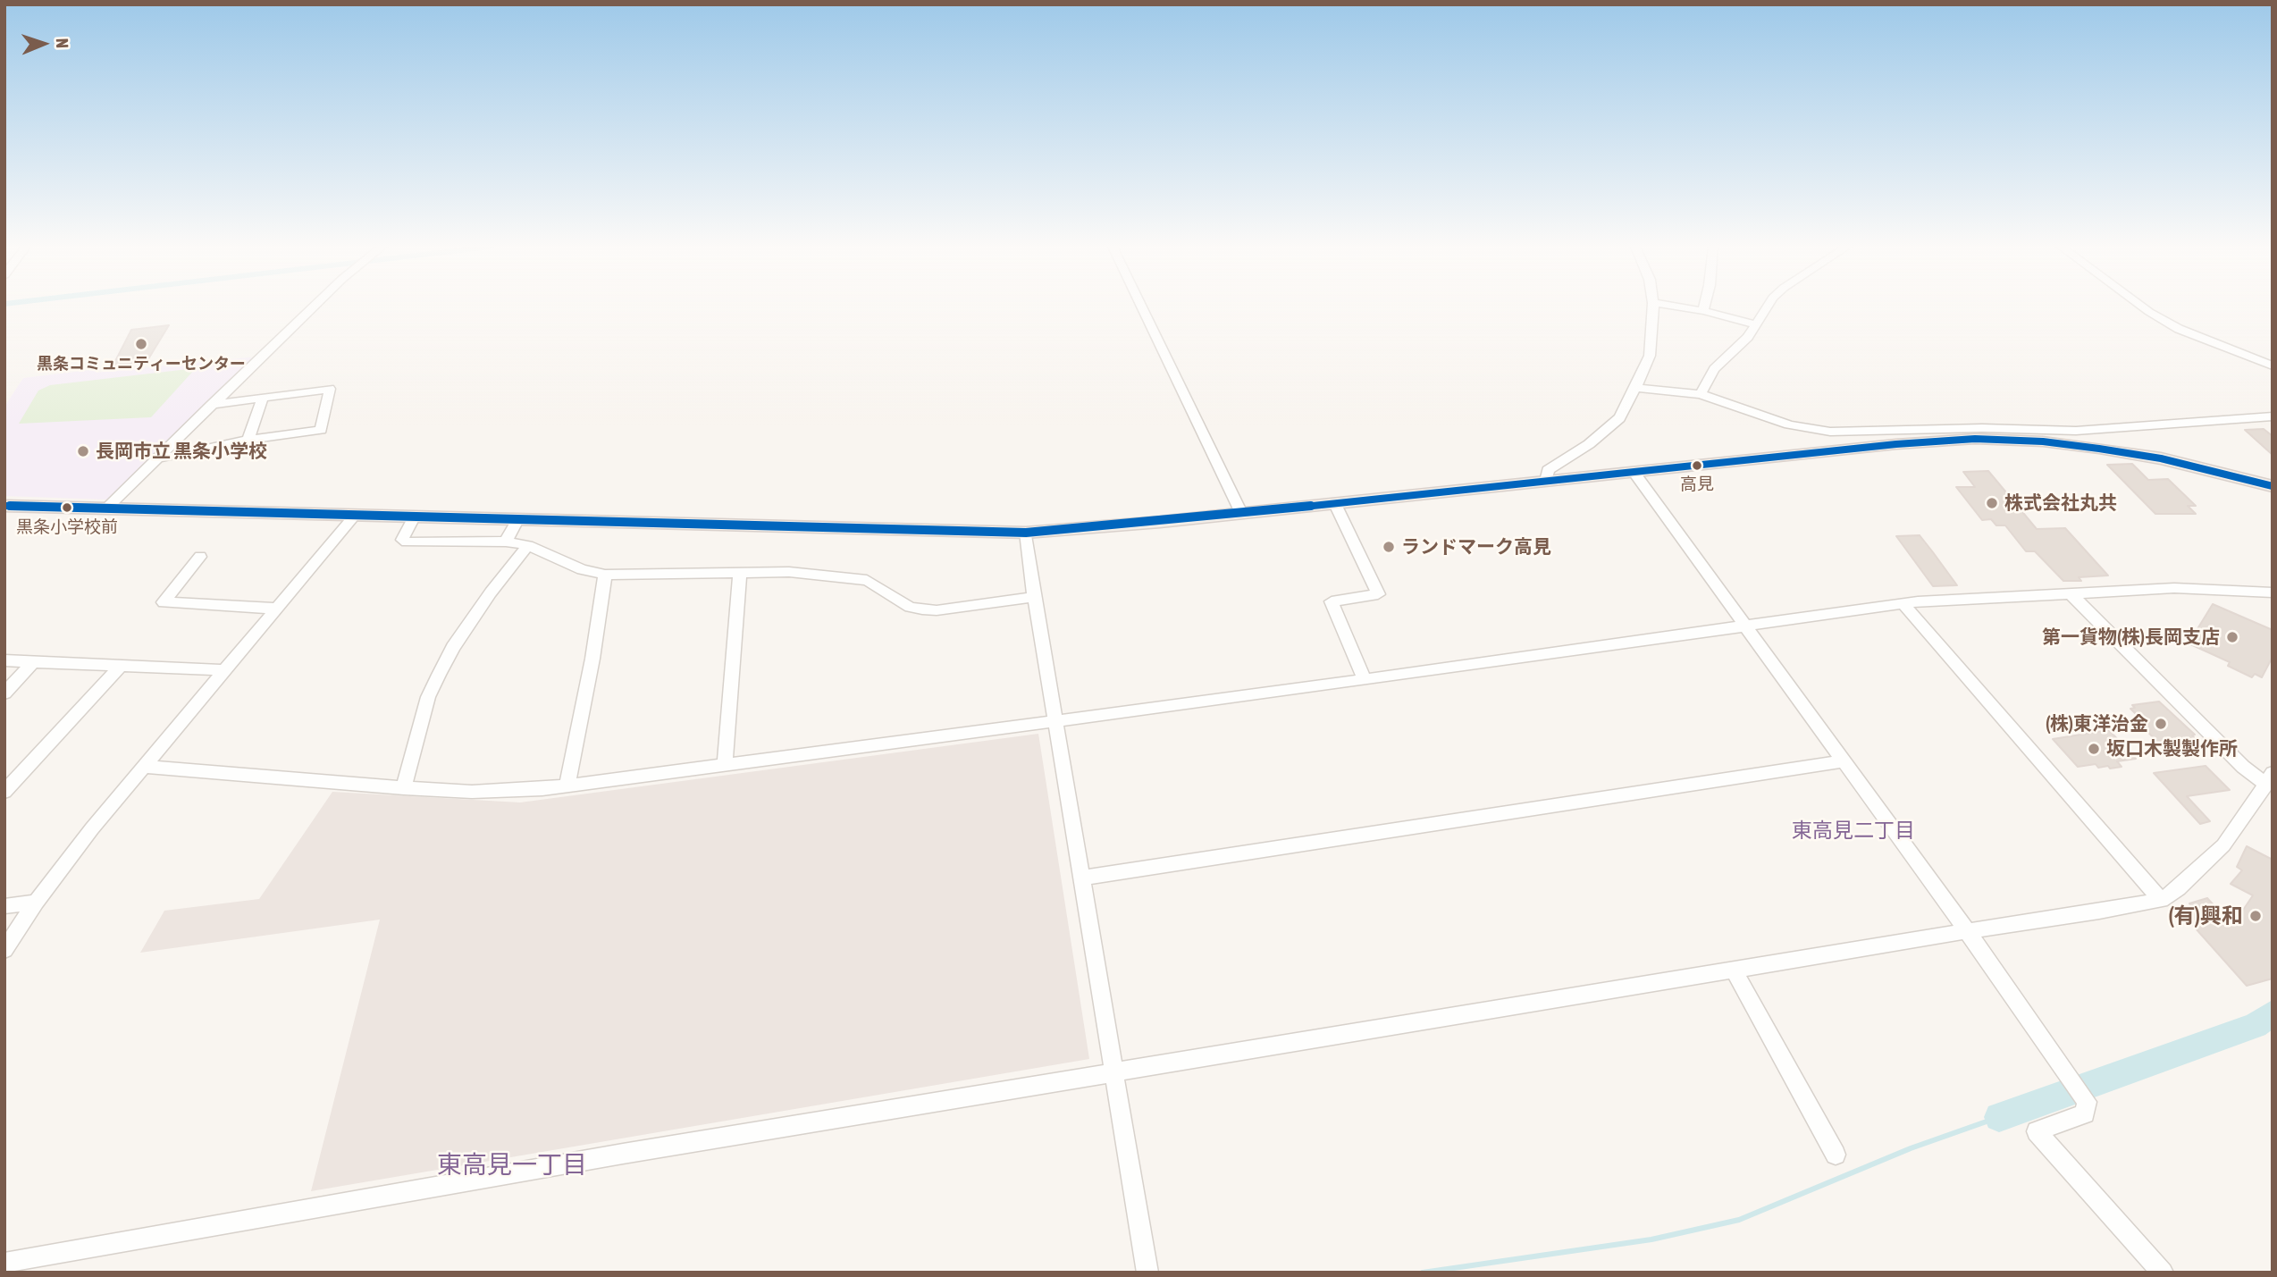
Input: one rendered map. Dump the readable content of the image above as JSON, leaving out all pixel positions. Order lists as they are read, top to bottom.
{
  "districts": ["東高見二丁目", "東高見一丁目"],
  "places": [
    "黒条コミュニティーセンター",
    "長岡市立 黒条小学校",
    "高見",
    "株式会社丸共",
    "黒条小学校前",
    "ランドマーク高見",
    "第一貨物(株)長岡支店",
    "(株)東洋治金",
    "坂口木製製作所",
    "(有)興和"
  ],
  "north": "right"
}
